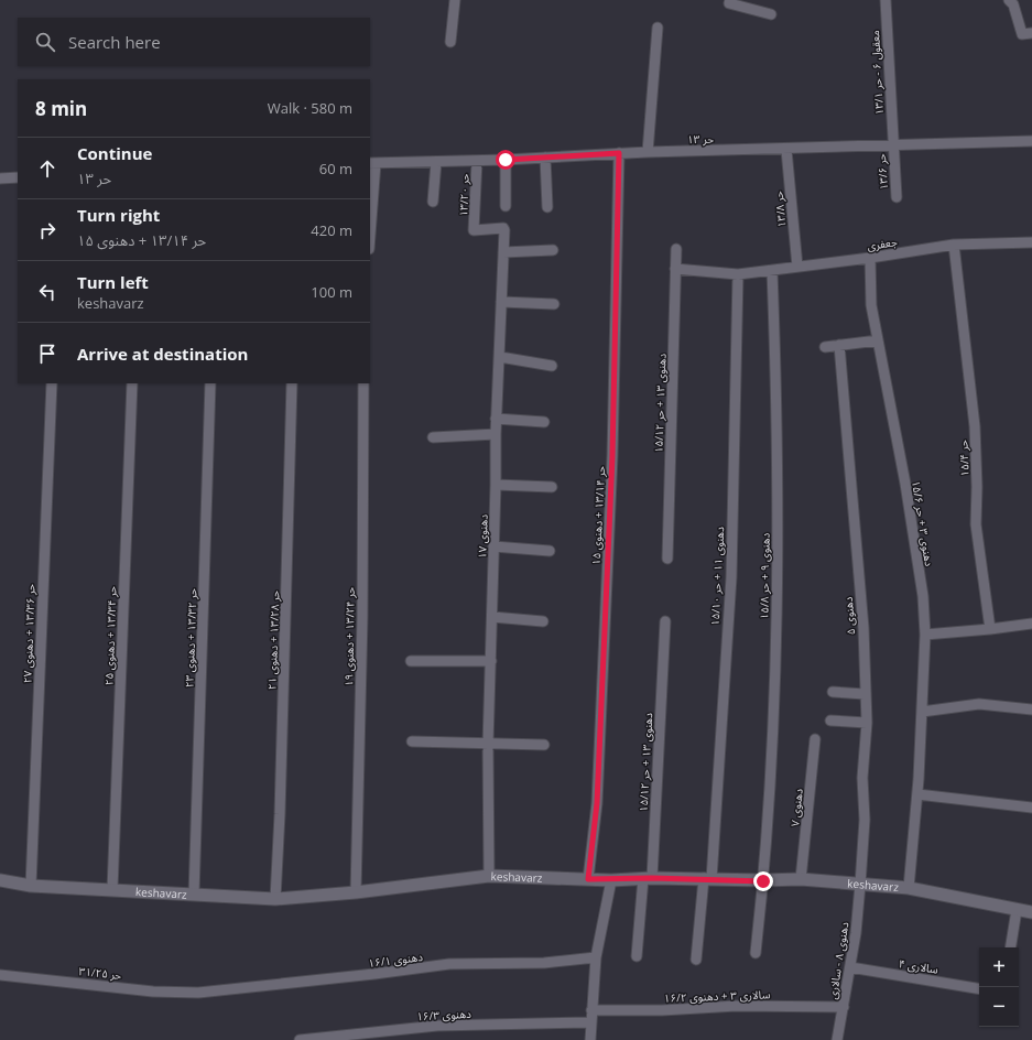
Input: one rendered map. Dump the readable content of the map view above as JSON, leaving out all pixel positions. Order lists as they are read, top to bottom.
{
  "streets": {
    "street": [
      "معقول ۶ - حر ۱۳/۱",
      "حر ۱۳",
      "حر ۱۳/۶",
      "حر ۱۳/۲۰",
      "حر ۱۳/۸",
      "جعفری",
      "دهنوی ۱۳ + حر ۱۵/۱۲",
      "حر ۱۵/۴",
      "حر ۱۳/۱۴ + دهنوی ۱۵",
      "دهنوی ۳ + حر ۱۵/۶",
      "دهنوی ۱۷",
      "دهنوی ۱۱ + حر ۱۵/۱۰",
      "دهنوی ۹ + حر ۱۵/۸",
      "دهنوی ۵",
      "حر ۱۳/۳۶ + دهنوی ۲۷",
      "حر ۱۳/۳۴ + دهنوی ۲۵",
      "حر ۱۳/۲۴ + دهنوی ۱۹",
      "حر ۱۳/۳۲ + دهنوی ۲۳",
      "حر ۱۳/۲۸ + دهنوی ۲۱",
      "دهنوی ۷",
      "keshavarz",
      "دهنوی ۱۶/۱",
      "دهنوی ۸ - سالاری",
      "سالاری ۴",
      "حر ۳۱/۲۵",
      "سالاری ۳ + دهنوی ۱۶/۲",
      "دهنوی ۱۶/۳"
    ]
  },
  "crossings": [
    ["معقول ۶ - حر ۱۳/۱", "حر ۱۳"],
    ["معقول ۶ - حر ۱۳/۱", "حر ۱۳/۶"],
    ["حر ۱۳", "حر ۱۳/۶"],
    ["حر ۱۳", "حر ۱۳/۲۰"],
    ["حر ۱۳", "حر ۱۳/۸"],
    ["حر ۱۳", "حر ۱۳/۱۴ + دهنوی ۱۵"],
    ["حر ۱۳/۲۰", "دهنوی ۱۷"],
    ["حر ۱۳/۸", "جعفری"],
    ["جعفری", "دهنوی ۱۳ + حر ۱۵/۱۲"],
    ["جعفری", "حر ۱۵/۴"],
    ["جعفری", "دهنوی ۳ + حر ۱۵/۶"],
    ["جعفری", "دهنوی ۱۱ + حر ۱۵/۱۰"],
    ["جعفری", "دهنوی ۹ + حر ۱۵/۸"],
    ["دهنوی ۱۳ + حر ۱۵/۱۲", "keshavarz"],
    ["حر ۱۳/۱۴ + دهنوی ۱۵", "keshavarz"],
    ["دهنوی ۳ + حر ۱۵/۶", "keshavarz"],
    ["دهنوی ۱۷", "keshavarz"],
    ["دهنوی ۱۱ + حر ۱۵/۱۰", "keshavarz"],
    ["دهنوی ۹ + حر ۱۵/۸", "keshavarz"],
    ["دهنوی ۵", "keshavarz"],
    ["دهنوی ۵", "دهنوی ۸ - سالاری"],
    ["حر ۱۳/۳۶ + دهنوی ۲۷", "keshavarz"],
    ["حر ۱۳/۳۴ + دهنوی ۲۵", "keshavarz"],
    ["حر ۱۳/۲۴ + دهنوی ۱۹", "keshavarz"],
    ["حر ۱۳/۳۲ + دهنوی ۲۳", "keshavarz"],
    ["حر ۱۳/۲۸ + دهنوی ۲۱", "keshavarz"],
    ["دهنوی ۷", "keshavarz"],
    ["keshavarz", "دهنوی ۸ - سالاری"],
    ["دهنوی ۱۶/۱", "حر ۳۱/۲۵"],
    ["دهنوی ۸ - سالاری", "سالاری ۴"],
    ["دهنوی ۸ - سالاری", "سالاری ۳ + دهنوی ۱۶/۲"]
  ],
  "page": {
    "search": "Search here",
    "heading": ["8 min", "Walk · 580 m"],
    "list": [
      ["Continue", "حر ۱۳", "60 m"],
      ["Turn right", "حر ۱۳/۱۴ + دهنوی ۱۵", "420 m"],
      ["Turn left", "keshavarz", "100 m"],
      "Arrive at destination"
    ],
    "map_buttons": ["+", "−"]
  }
}
